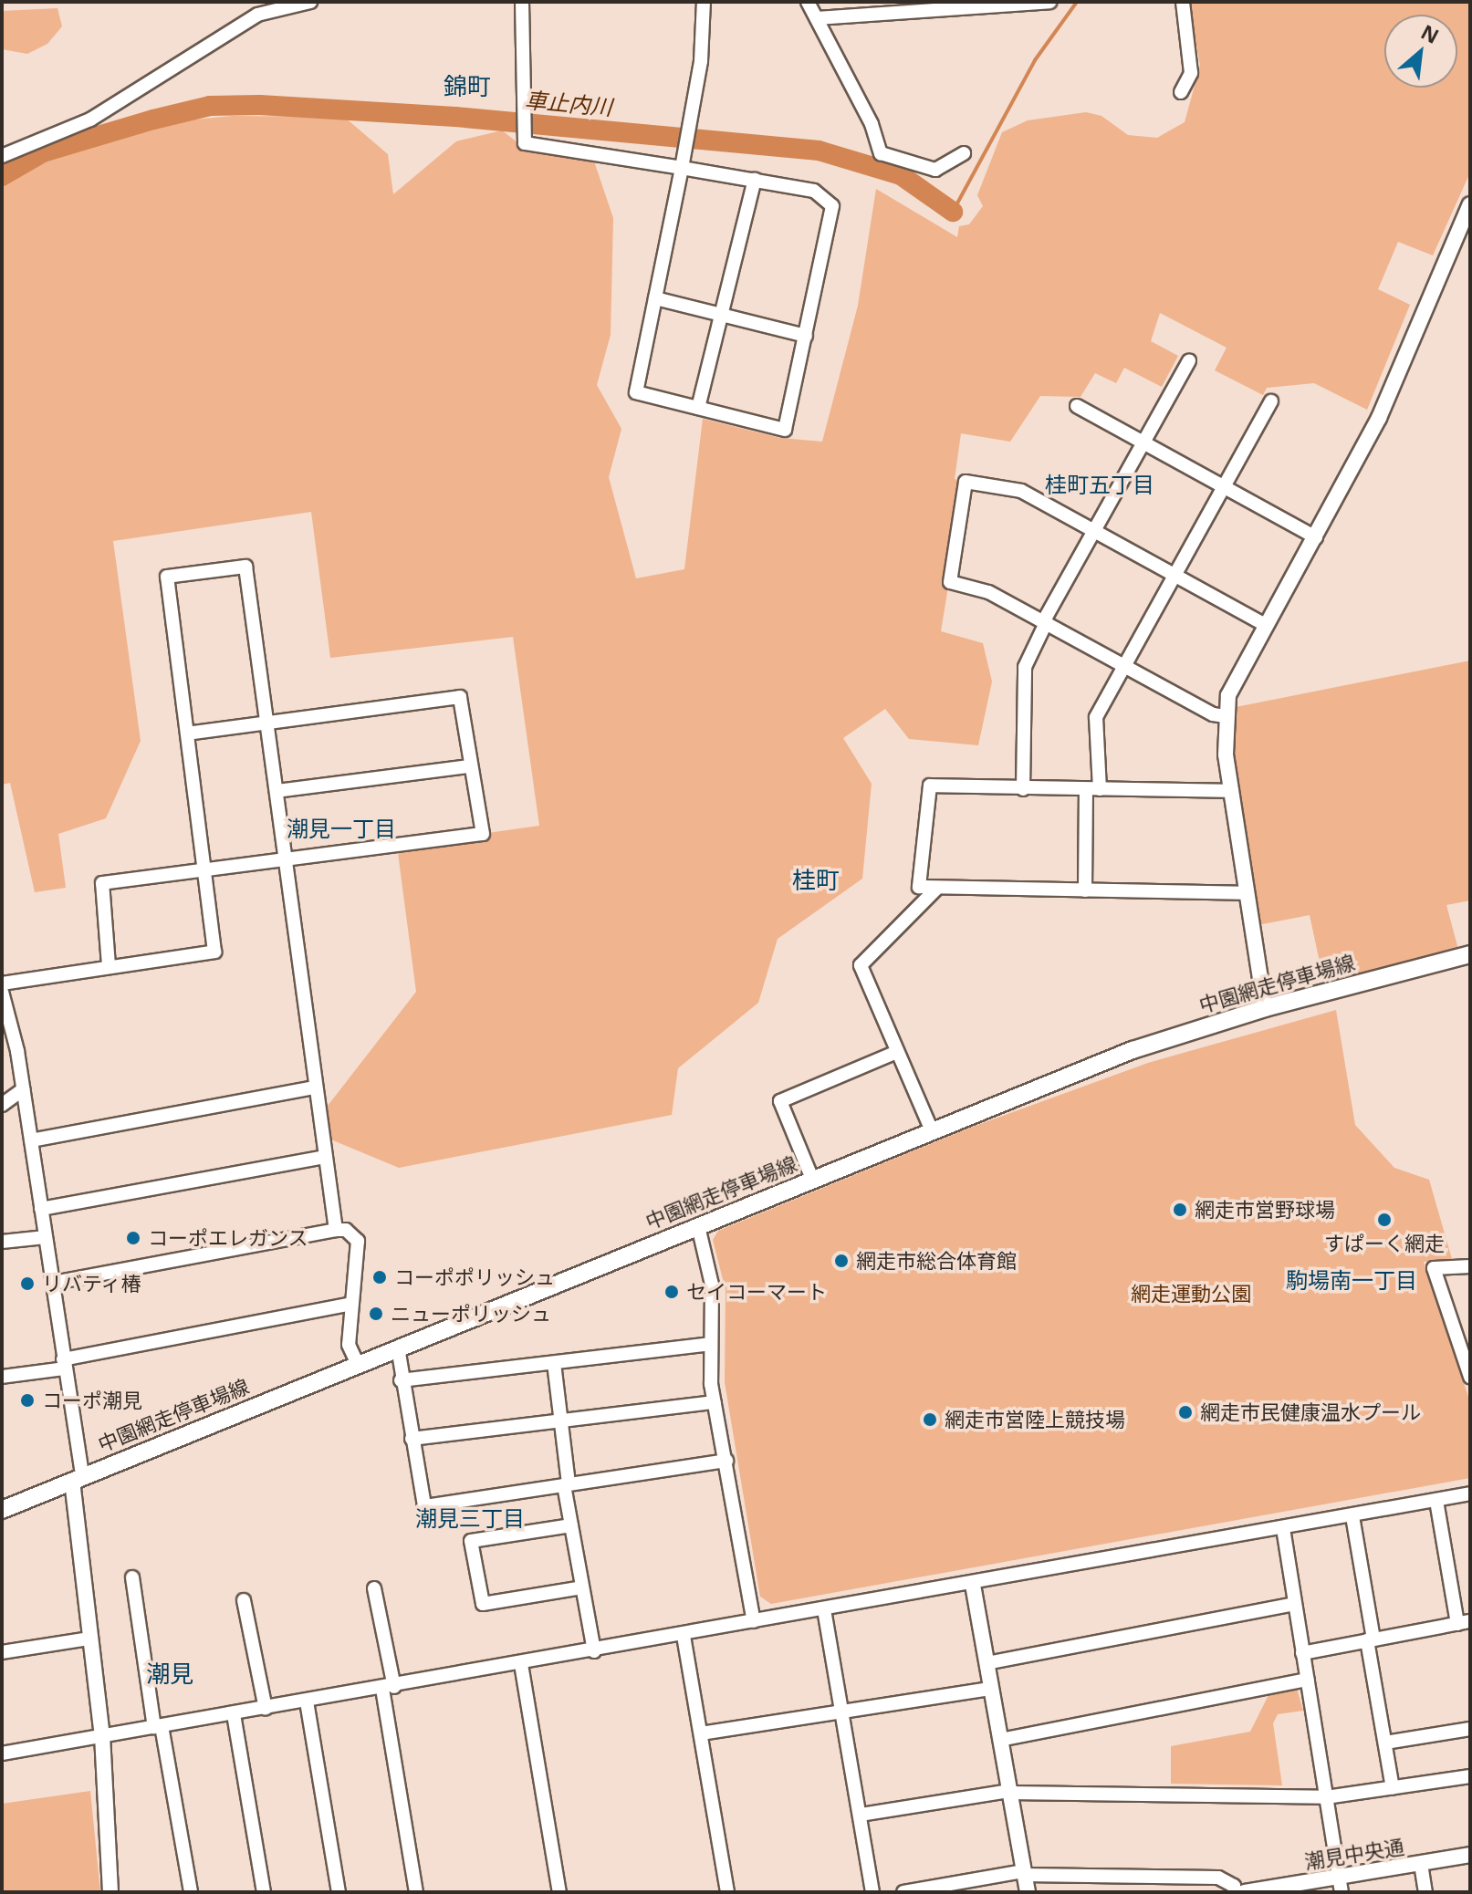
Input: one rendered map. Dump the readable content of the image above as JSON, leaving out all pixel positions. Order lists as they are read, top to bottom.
{
  "streets": {
    "main road": ["中園網走停車場線"],
    "street": ["潮見中央通"]
  },
  "districts": [
    "錦町",
    "桂町五丁目",
    "潮見一丁目",
    "桂町",
    "駒場南一丁目",
    "潮見三丁目",
    "潮見"
  ],
  "water": ["車止内川"],
  "parks": ["網走運動公園"],
  "places": [
    "網走市営野球場",
    "すぱーく網走",
    "コーポエレガンス",
    "網走市総合体育館",
    "コーポポリッシュ",
    "リバティ椿",
    "セイコーマート",
    "ニューポリッシュ",
    "コーポ潮見",
    "網走市民健康温水プール",
    "網走市営陸上競技場"
  ],
  "north": "top right"
}
